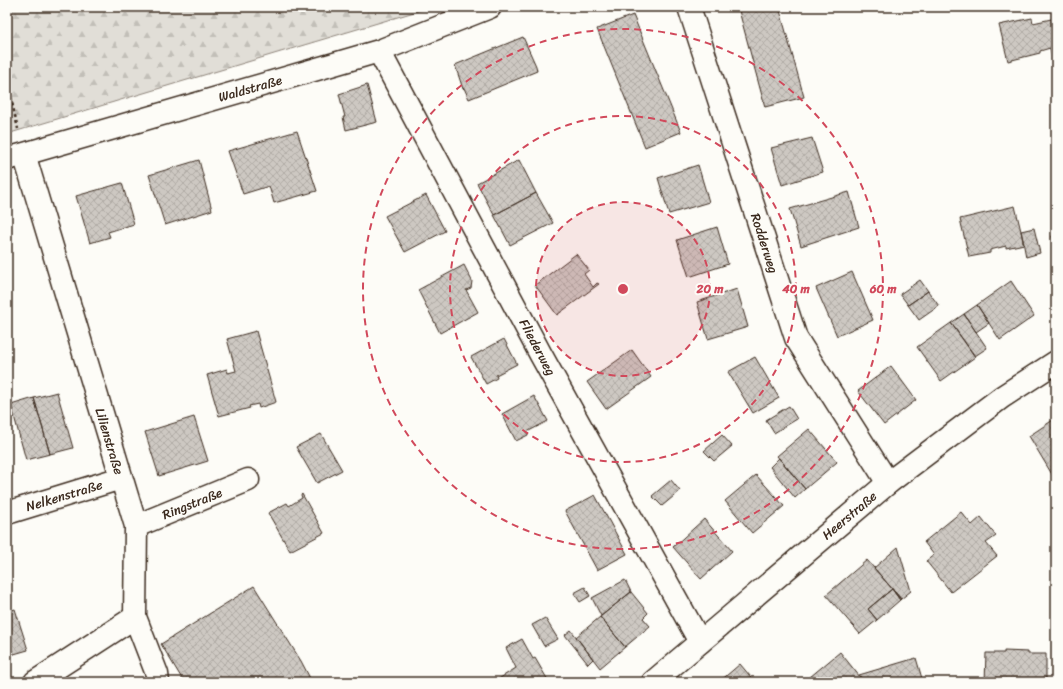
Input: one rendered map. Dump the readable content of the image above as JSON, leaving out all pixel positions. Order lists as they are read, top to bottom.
{
  "streets": {
    "street": [
      "Waldstraße",
      "Rodderweg",
      "Fliederweg",
      "Lilienstraße",
      "Nelkenstraße",
      "Ringstraße",
      "Heerstraße"
    ]
  },
  "crossings": [
    ["Waldstraße", "Fliederweg"],
    ["Waldstraße", "Lilienstraße"],
    ["Rodderweg", "Heerstraße"],
    ["Fliederweg", "Heerstraße"],
    ["Lilienstraße", "Nelkenstraße"],
    ["Lilienstraße", "Ringstraße"]
  ],
  "rings": ["20 m", "40 m", "60 m"]
}
